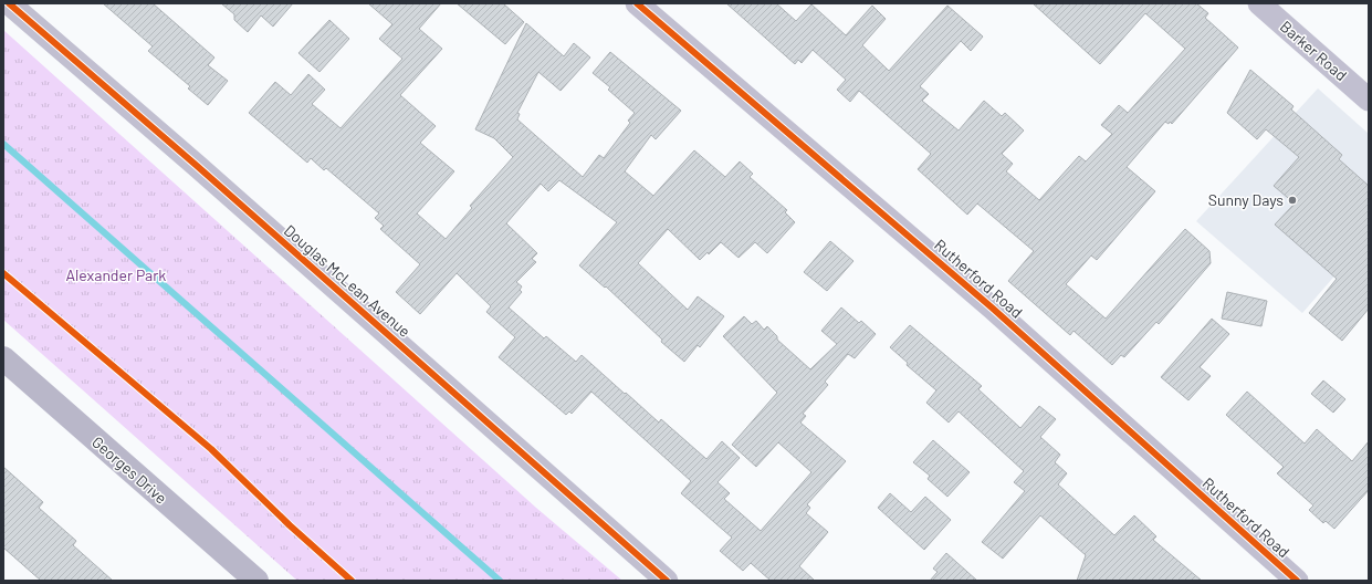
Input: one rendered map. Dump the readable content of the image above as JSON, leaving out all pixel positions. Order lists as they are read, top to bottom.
{
  "streets": {
    "main road": ["Georges Drive"],
    "street": ["Barker Road", "Rutherford Road", "Douglas McLean Avenue"]
  },
  "parks": ["Alexander Park"],
  "places": ["Sunny Days"]
}
